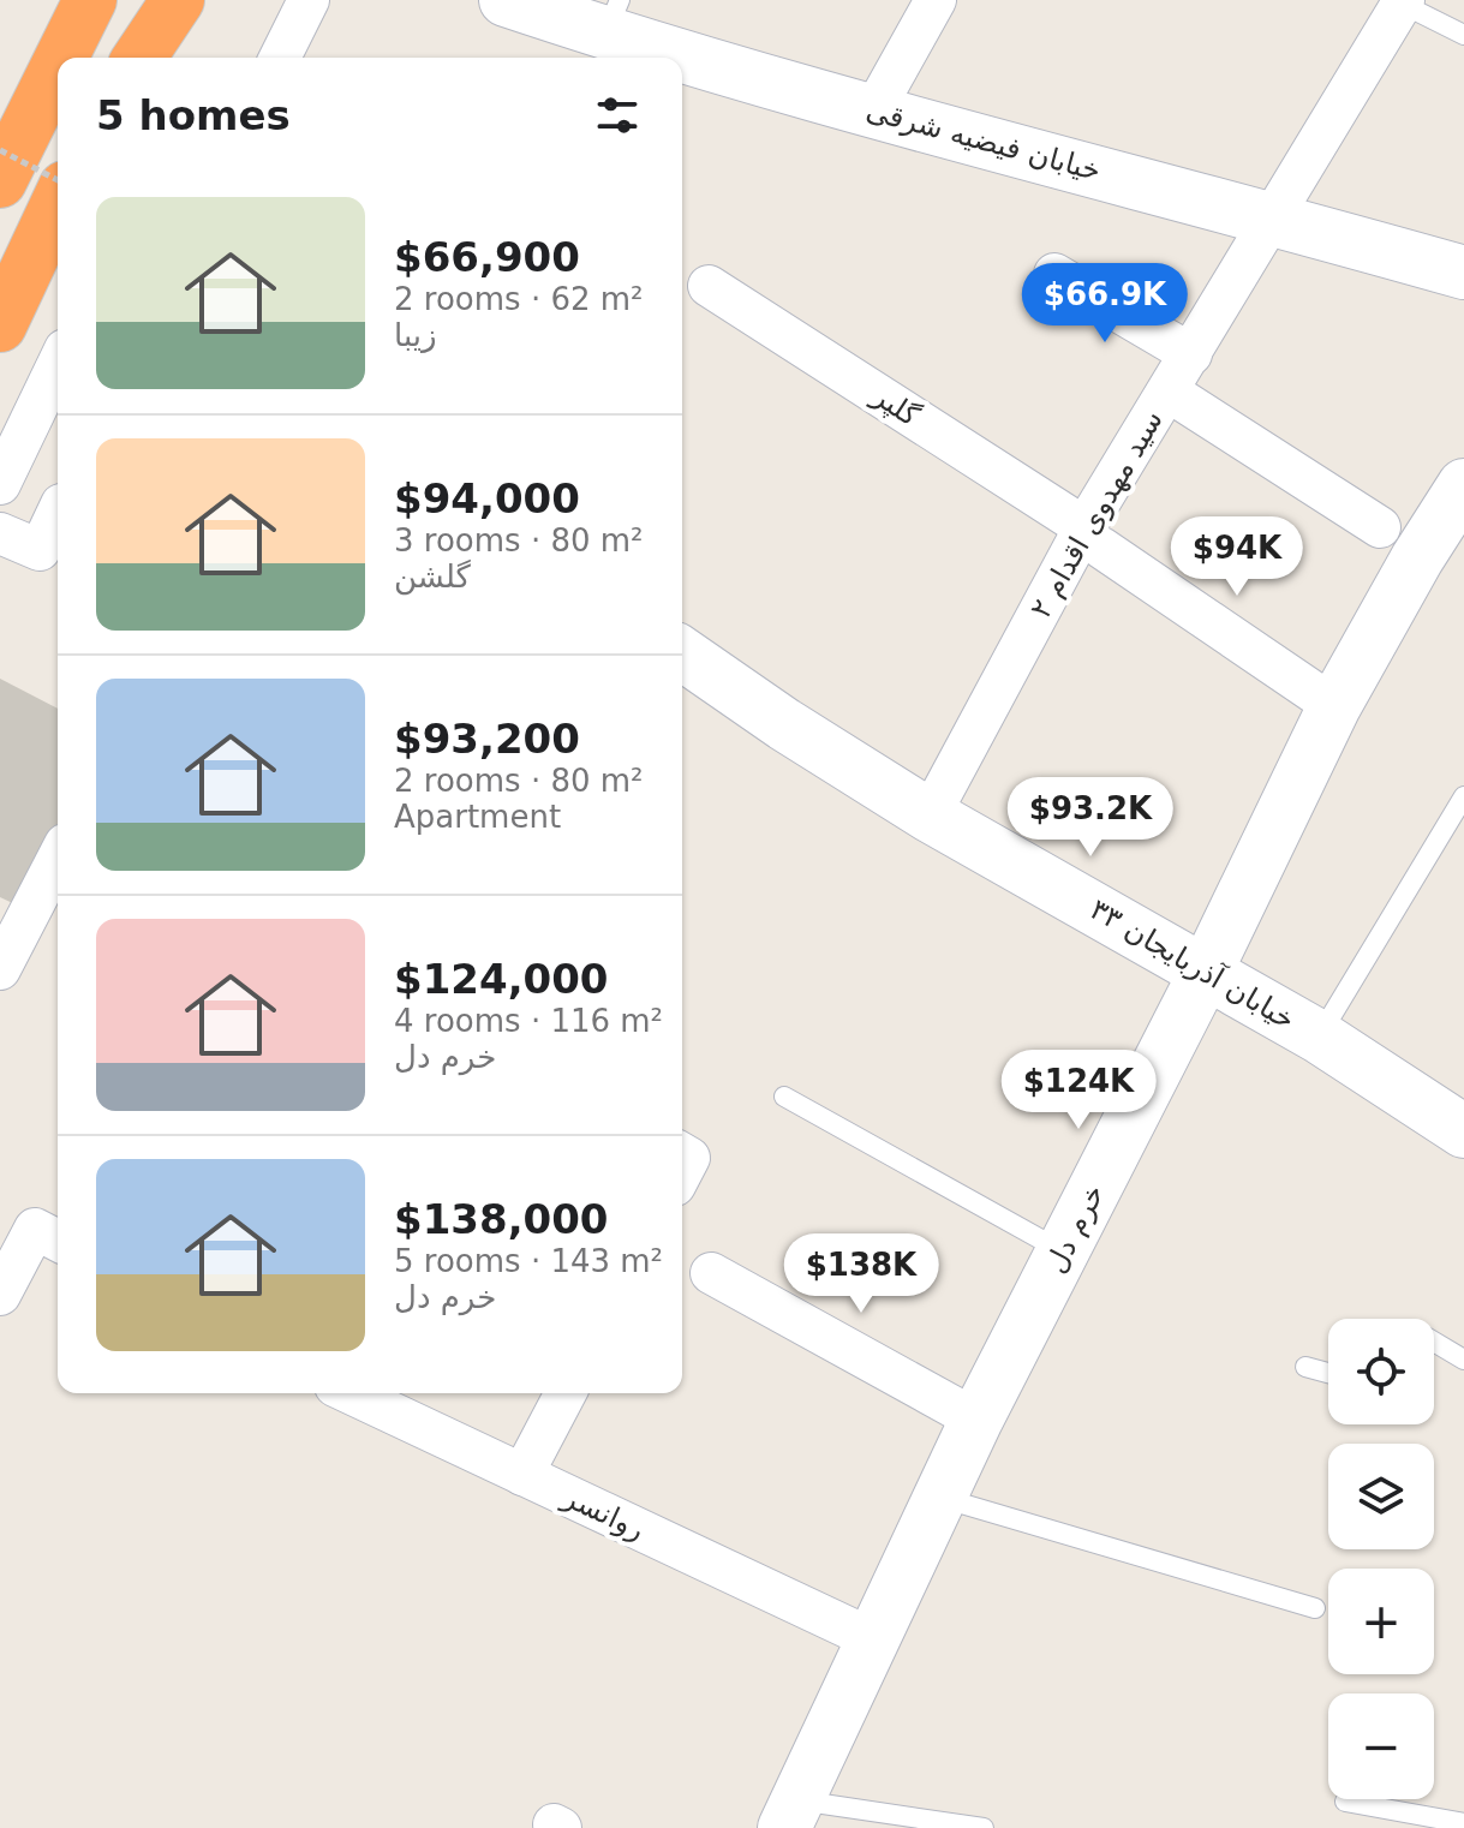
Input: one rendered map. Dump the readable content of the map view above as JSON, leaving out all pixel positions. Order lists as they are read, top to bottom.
{
  "streets": {
    "street": [
      "خیابان فیضیه شرقی",
      "گلپر",
      "سید مهدوی اقدام ۲",
      "خیابان آذربایجان ۳۳",
      "خرم دل",
      "روانسر"
    ]
  },
  "crossings": [
    ["خیابان فیضیه شرقی", "سید مهدوی اقدام ۲"],
    ["گلپر", "سید مهدوی اقدام ۲"],
    ["گلپر", "خرم دل"],
    ["سید مهدوی اقدام ۲", "خیابان آذربایجان ۳۳"],
    ["خیابان آذربایجان ۳۳", "خرم دل"],
    ["خرم دل", "روانسر"]
  ],
  "page": {
    "heading": "5 homes",
    "list": [
      {
        "name": "$66,900",
        "note": "2 rooms · 62 m² · زیبا"
      },
      {
        "name": "$94,000",
        "note": "3 rooms · 80 m² · گلشن"
      },
      {
        "name": "$93,200",
        "note": "2 rooms · 80 m² · Apartment"
      },
      {
        "name": "$124,000",
        "note": "4 rooms · 116 m² · خرم دل"
      },
      {
        "name": "$138,000",
        "note": "5 rooms · 143 m² · خرم دل"
      }
    ],
    "price": [
      "$66.9K",
      "$94K",
      "$93.2K",
      "$124K",
      "$138K"
    ],
    "map_buttons": ["+", "−"]
  }
}
